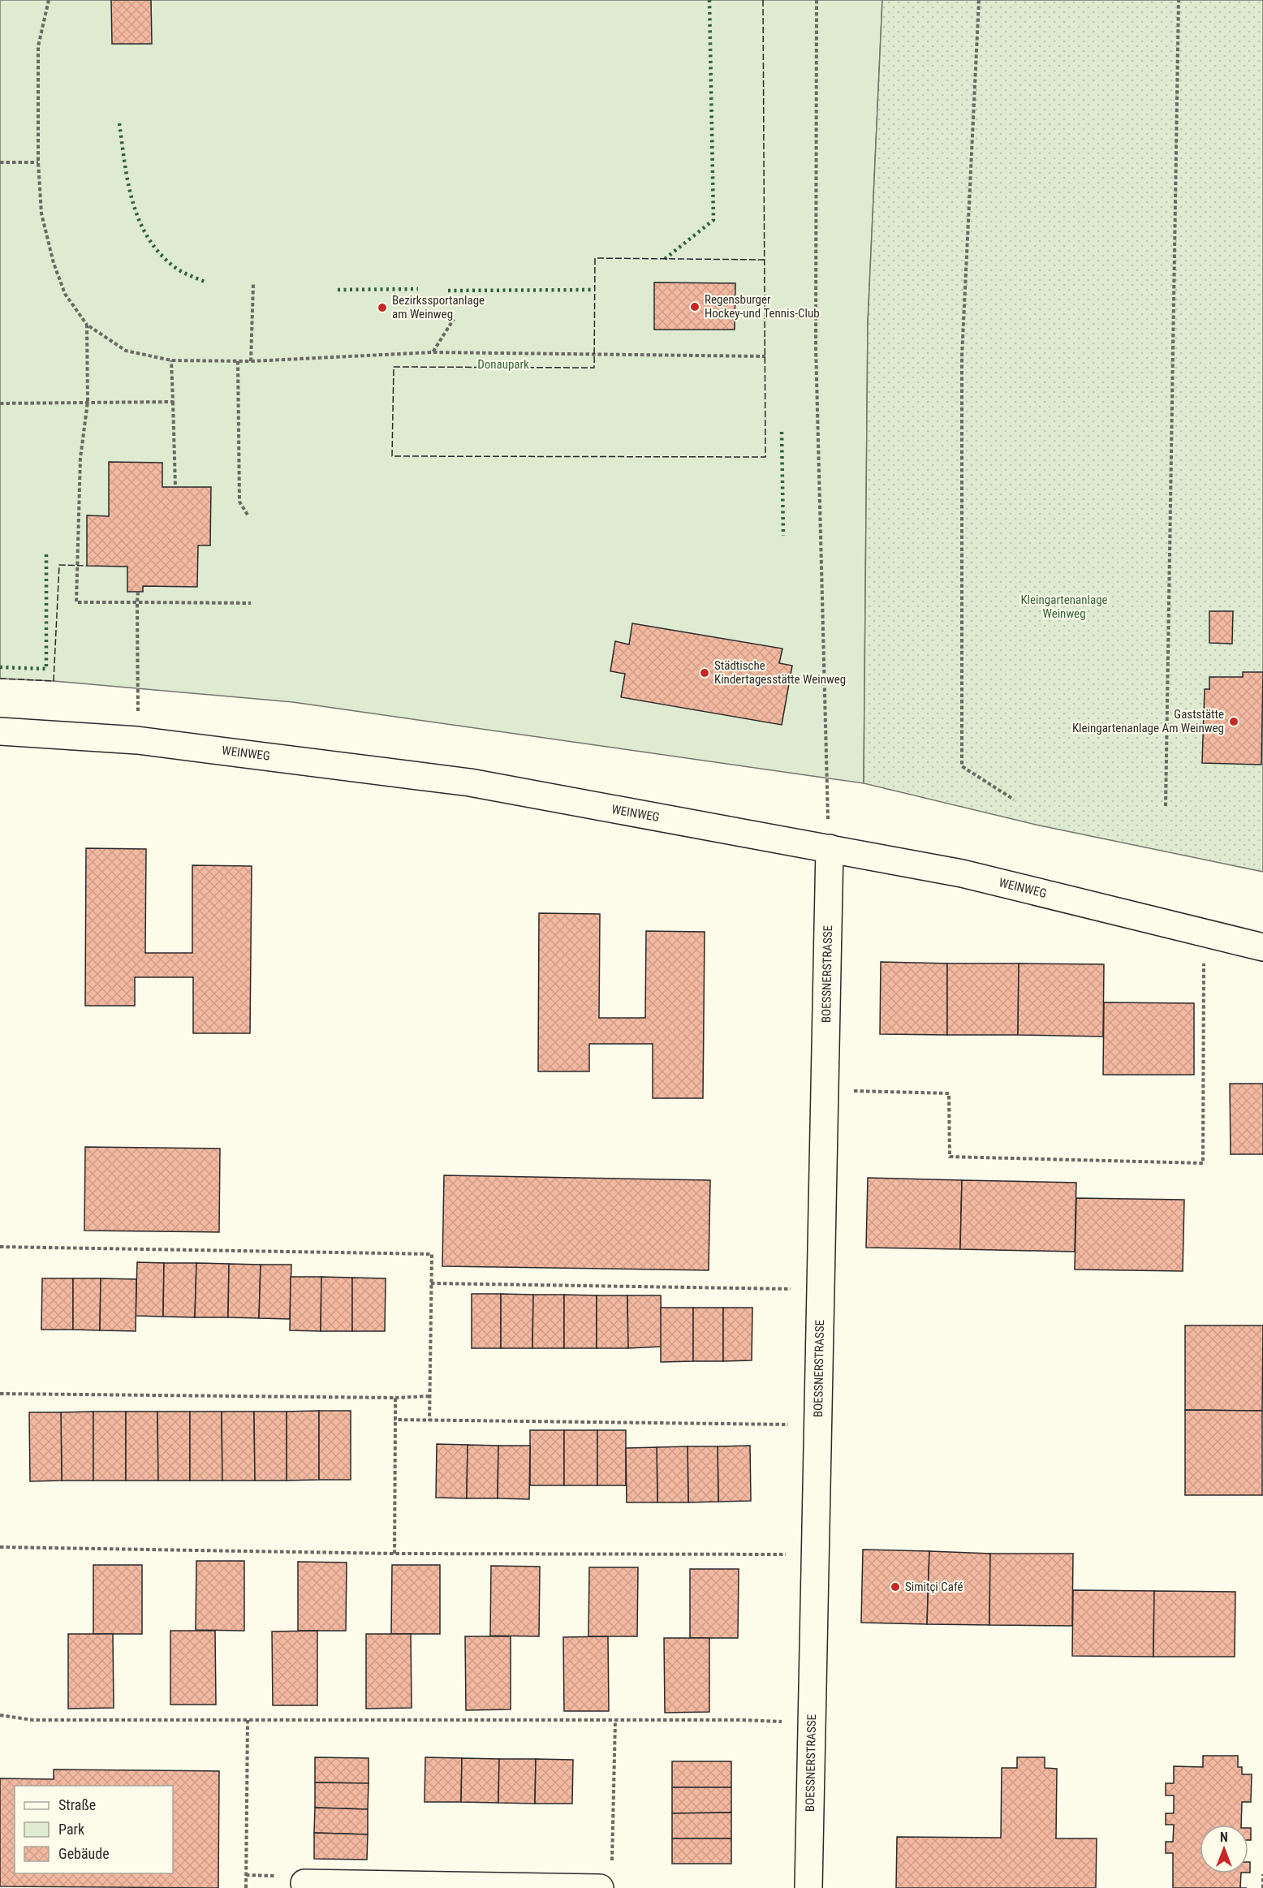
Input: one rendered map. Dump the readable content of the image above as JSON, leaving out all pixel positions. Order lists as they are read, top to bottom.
{
  "streets": {
    "street": ["WEINWEG", "BOESSNERSTRASSE"]
  },
  "crossings": [
    ["WEINWEG", "BOESSNERSTRASSE"]
  ],
  "parks": ["Donaupark", "Kleingartenanlage Weinweg"],
  "places": [
    "Regensburger Hockey-und Tennis-Club",
    "Bezirkssportanlage am Weinweg",
    "Städtische Kindertagesstätte Weinweg",
    "Gaststätte Kleingartenanlage Am Weinweg",
    "Simitçi Café"
  ],
  "legend": ["Straße", "Park", "Gebäude"],
  "north": "top"
}
